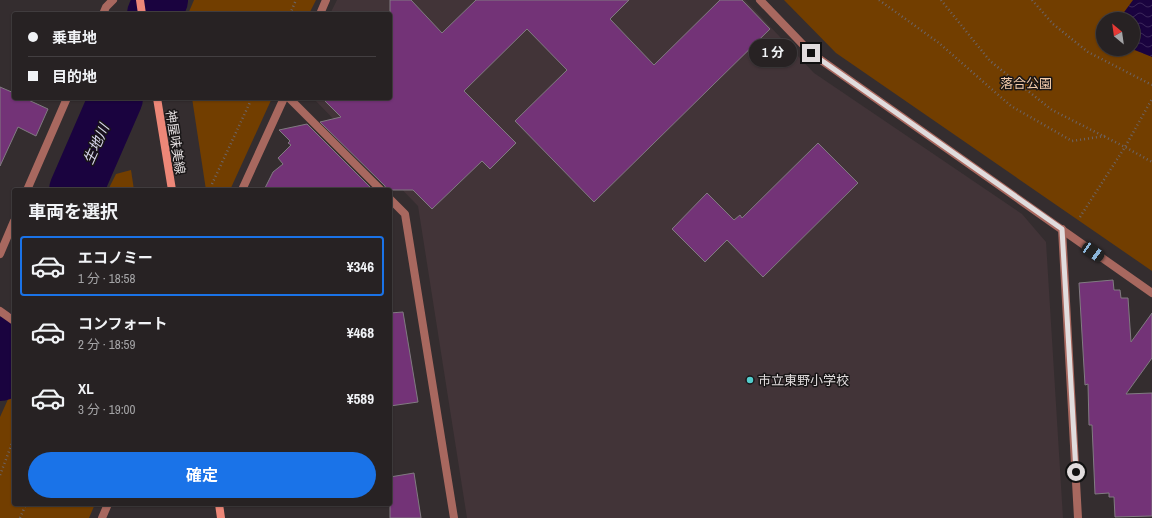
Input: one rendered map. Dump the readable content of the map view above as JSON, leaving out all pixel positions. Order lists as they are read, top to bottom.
{
  "streets": {
    "main road": ["神屋味美線"]
  },
  "water": ["生地川"],
  "parks": ["落合公園"],
  "places": ["市立東野小学校"],
  "north": "top left",
  "page": {
    "banner": ["乗車地", "目的地"],
    "bubble": "1 分",
    "heading": "車両を選択",
    "list": [
      {
        "name": "エコノミー",
        "note": "1 分 · 18:58",
        "value": "¥346"
      },
      {
        "name": "コンフォート",
        "note": "2 分 · 18:59",
        "value": "¥468"
      },
      {
        "name": "XL",
        "note": "3 分 · 19:00",
        "value": "¥589"
      }
    ],
    "buttons": "確定"
  }
}
